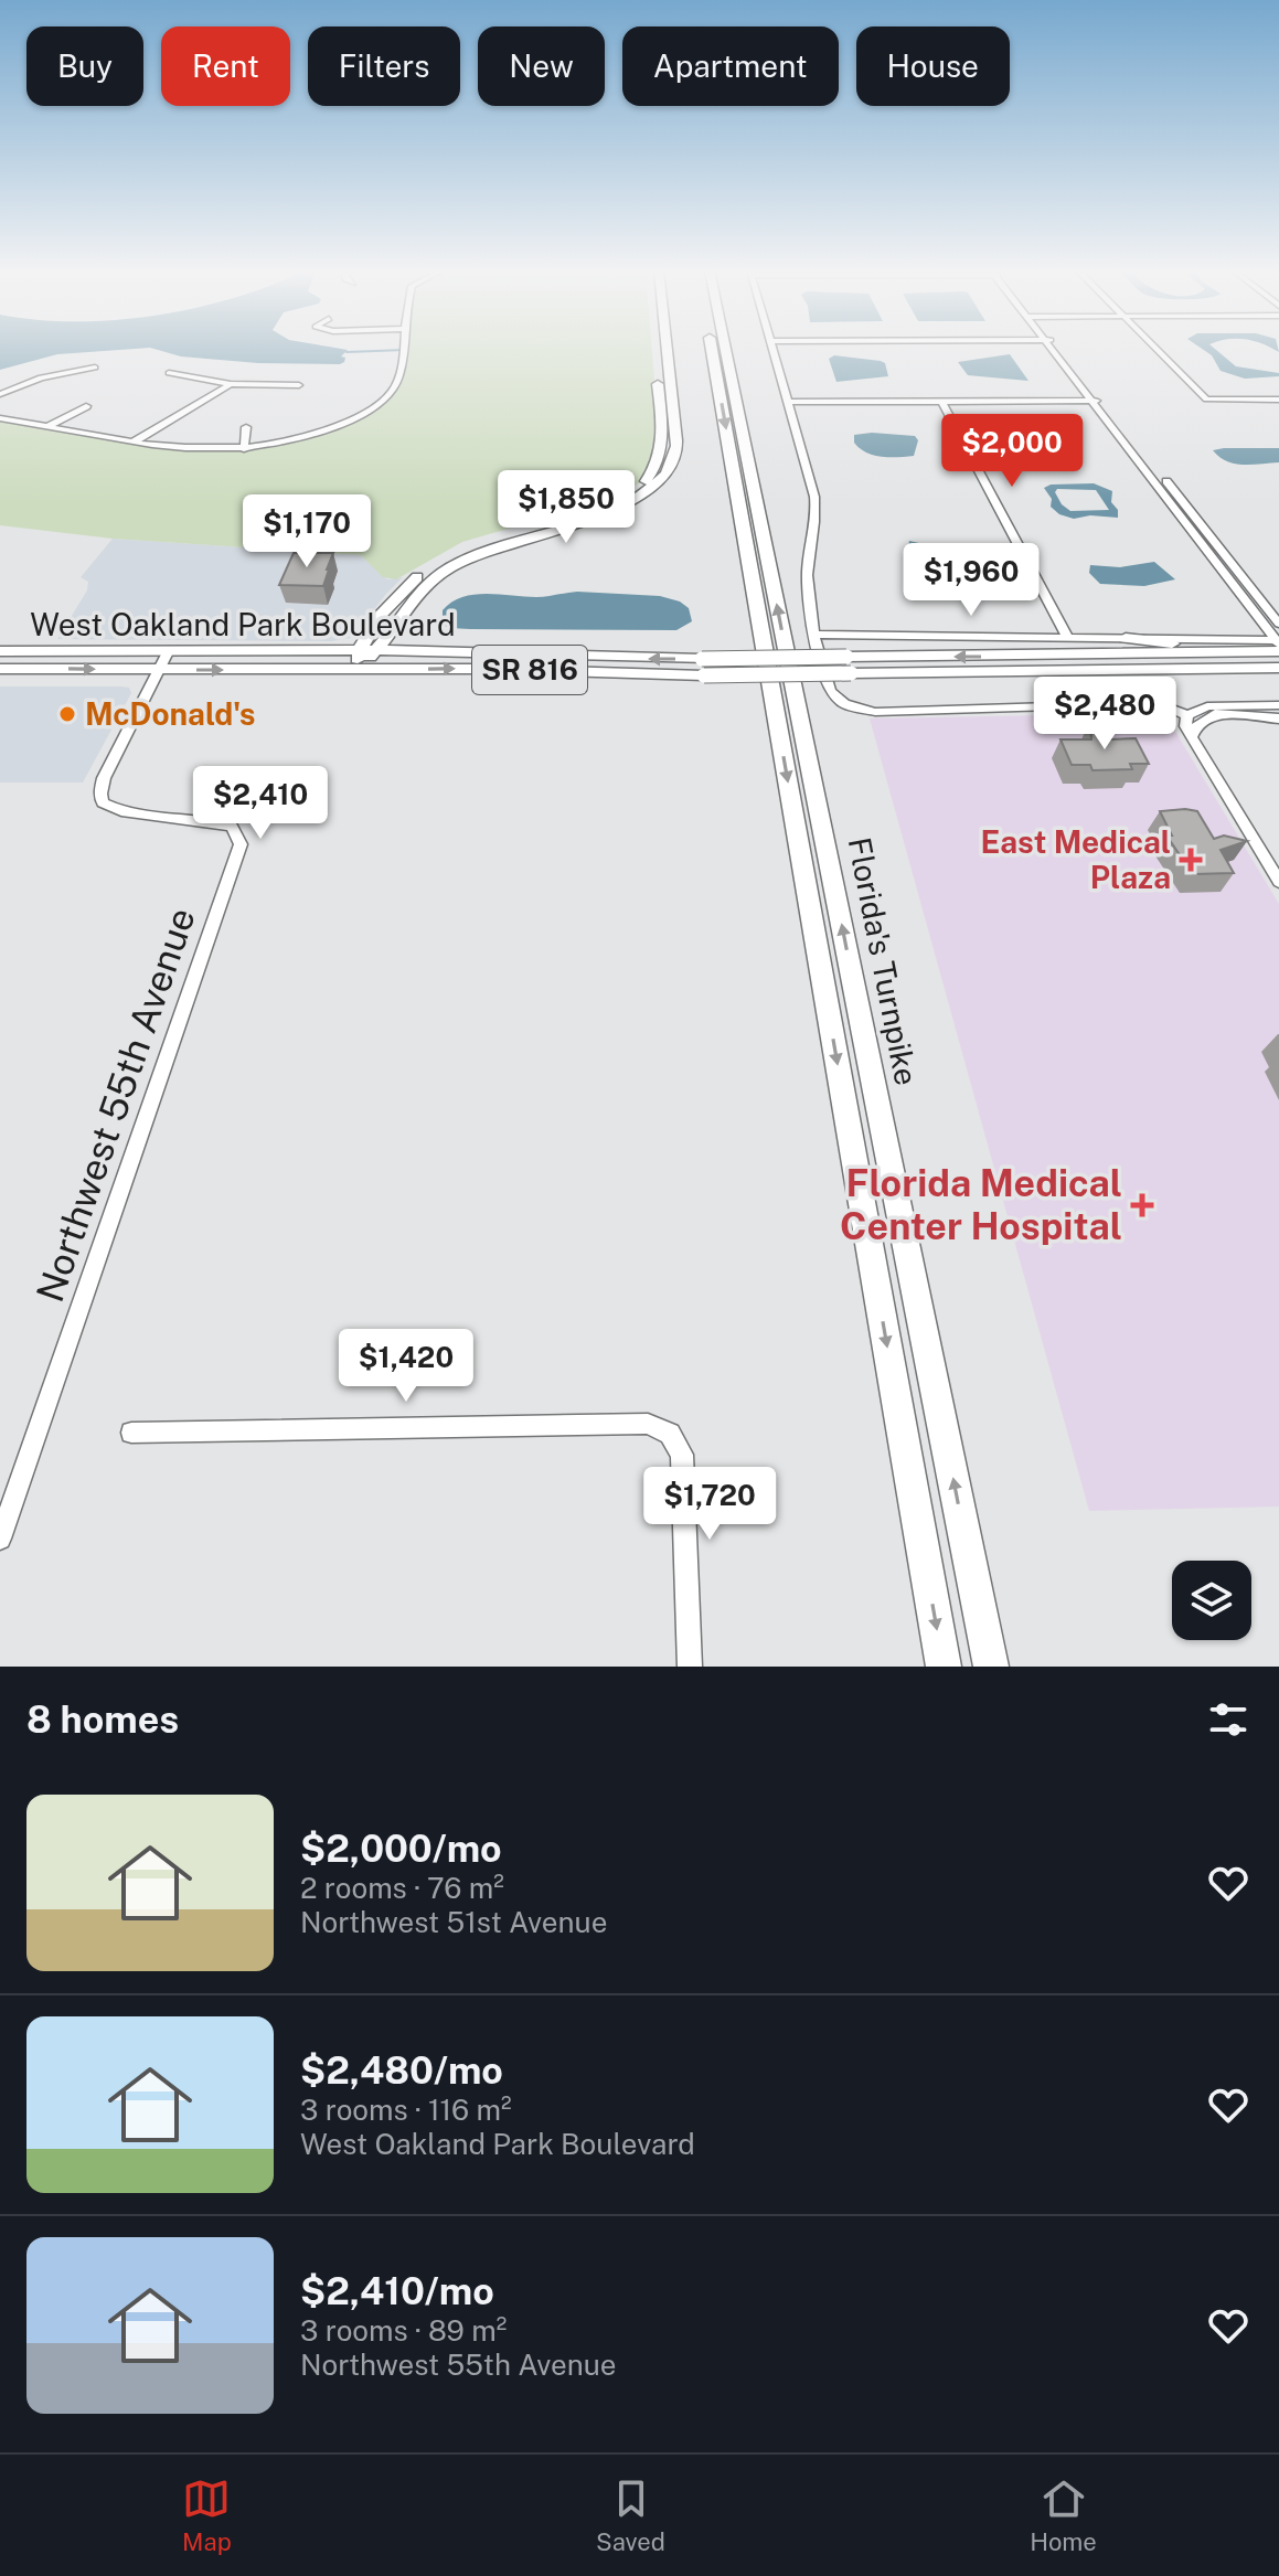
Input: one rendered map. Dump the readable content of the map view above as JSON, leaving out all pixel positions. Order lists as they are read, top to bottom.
{
  "streets": {
    "highway": ["Florida's Turnpike"],
    "main road": ["West Oakland Park Boulevard", "SR 816"],
    "street": ["Northwest 55th Avenue"]
  },
  "crossings": [
    ["West Oakland Park Boulevard", "Northwest 55th Avenue"]
  ],
  "places": {
    "other": ["McDonald's"],
    "health": ["East Medical Plaza", "Florida Medical Center Hospital"]
  },
  "page": {
    "chip": [
      "Buy",
      "Rent",
      "Filters",
      "New",
      "Apartment",
      "House"
    ],
    "price": [
      "$2,000",
      "$1,850",
      "$1,170",
      "$1,960",
      "$2,480",
      "$2,410",
      "$1,420",
      "$1,720"
    ],
    "heading": "8 homes",
    "list": [
      {
        "name": "$2,000/mo",
        "note": "2 rooms · 76 m² · Northwest 51st Avenue"
      },
      {
        "name": "$2,480/mo",
        "note": "3 rooms · 116 m² · West Oakland Park Boulevard"
      },
      {
        "name": "$2,410/mo",
        "note": "3 rooms · 89 m² · Northwest 55th Avenue"
      }
    ],
    "tabs": ["Map", "Saved", "Home"]
  }
}
